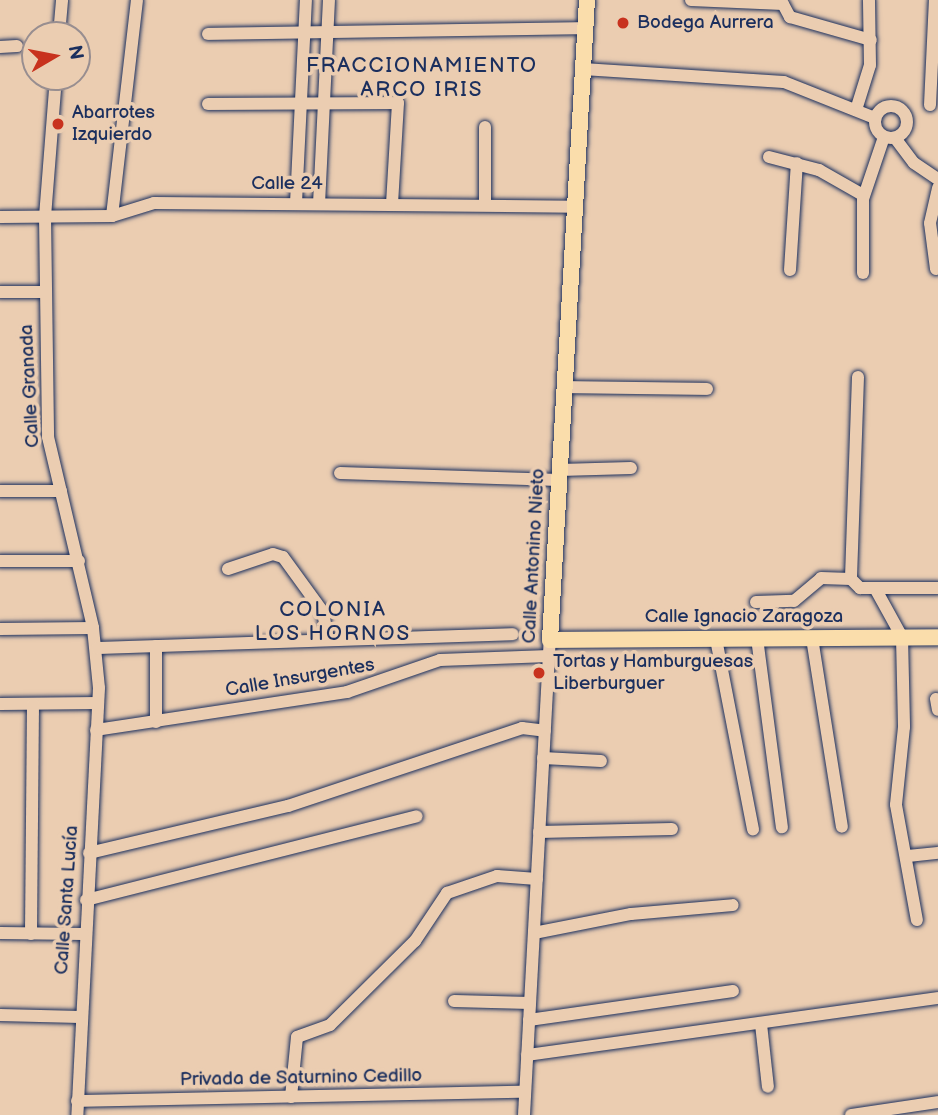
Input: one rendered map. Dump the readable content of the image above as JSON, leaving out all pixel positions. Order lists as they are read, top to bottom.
{
  "streets": {
    "main road": ["Calle Antonino Nieto", "Calle Ignacio Zaragoza"],
    "street": [
      "Calle 24",
      "Calle Granada",
      "Calle Insurgentes",
      "Calle Santa Lucía",
      "Privada de Saturnino Cedillo"
    ]
  },
  "crossings": [
    ["Calle 24", "Calle Granada"],
    ["Calle 24", "Calle Antonino Nieto"],
    ["Calle Granada", "Calle Santa Lucía"],
    ["Calle Antonino Nieto", "Calle Ignacio Zaragoza"],
    ["Calle Antonino Nieto", "Calle Insurgentes"],
    ["Calle Antonino Nieto", "Privada de Saturnino Cedillo"],
    ["Calle Ignacio Zaragoza", "Calle Insurgentes"],
    ["Calle Insurgentes", "Calle Santa Lucía"],
    ["Calle Santa Lucía", "Privada de Saturnino Cedillo"]
  ],
  "districts": ["FRACCIONAMIENTO ARCO IRIS", "COLONIA LOS HORNOS"],
  "places": ["Bodega Aurrera", "Abarrotes Izquierdo", "Tortas y Hamburguesas Liberburguer"],
  "north": "right"
}
